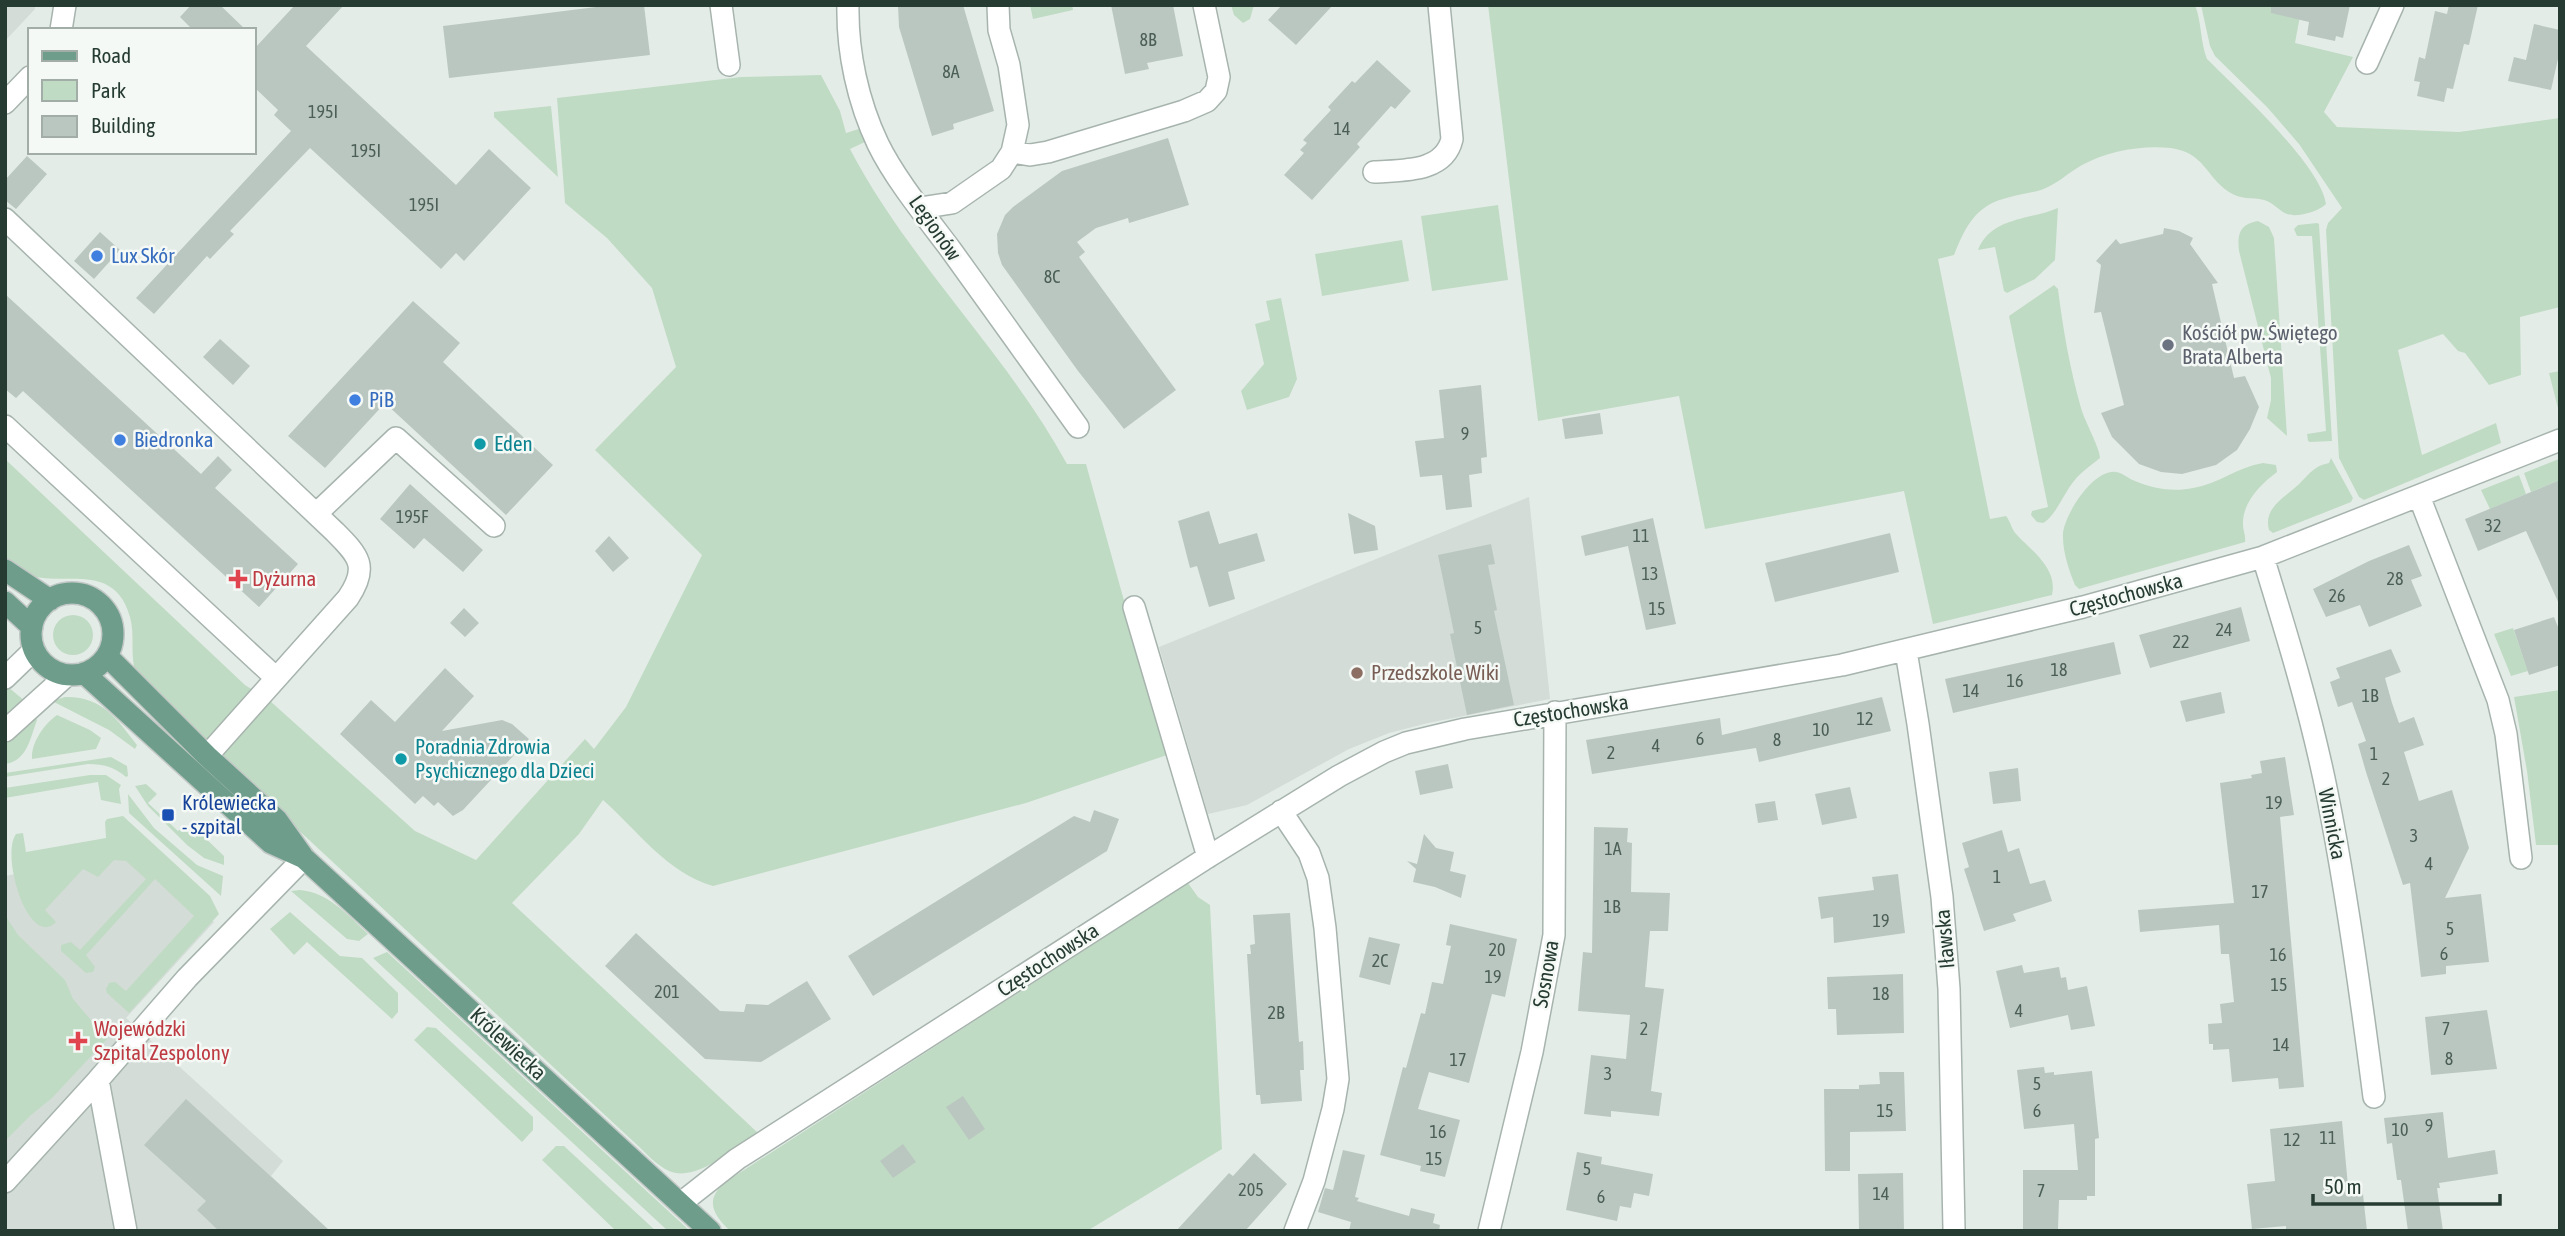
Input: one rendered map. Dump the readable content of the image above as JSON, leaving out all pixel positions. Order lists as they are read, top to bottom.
{
  "streets": {
    "main road": ["Królewiecka"],
    "street": [
      "Legionów",
      "Częstochowska",
      "Winnicka",
      "Iławska",
      "Sosnowa"
    ]
  },
  "crossings": [
    ["Częstochowska", "Winnicka"],
    ["Częstochowska", "Iławska"],
    ["Częstochowska", "Sosnowa"],
    ["Częstochowska", "Królewiecka"]
  ],
  "places": {
    "other": [
      "Lux Skór",
      "Kościół pw. Świętego Brata Alberta",
      "PiB",
      "Biedronka",
      "Eden",
      "Przedszkole Wiki",
      "Poradnia Zdrowia Psychicznego dla Dzieci"
    ],
    "health": ["Dyżurna", "Wojewódzki Szpital Zespolony"],
    "transit": ["Królewiecka - szpital"]
  },
  "house_numbers": [
    "8B",
    "8A",
    "195I",
    "14",
    "195I",
    "195I",
    "8C",
    "9",
    "195F",
    "32",
    "11",
    "13",
    "28",
    "26",
    "15",
    "5",
    "24",
    "22",
    "18",
    "16",
    "14",
    "1B",
    "12",
    "10",
    "6",
    "8",
    "4",
    "2",
    "1",
    "2",
    "19",
    "3",
    "1A",
    "4",
    "1",
    "17",
    "1B",
    "19",
    "5",
    "20",
    "6",
    "16",
    "2C",
    "19",
    "15",
    "201",
    "18",
    "4",
    "2B",
    "2",
    "7",
    "14",
    "8",
    "17",
    "3",
    "5",
    "15",
    "6",
    "9",
    "10",
    "16",
    "11",
    "12",
    "15",
    "5",
    "205",
    "7",
    "14",
    "6"
  ],
  "legend": ["Road", "Park", "Building"],
  "scale_bar": "50 m"
}
